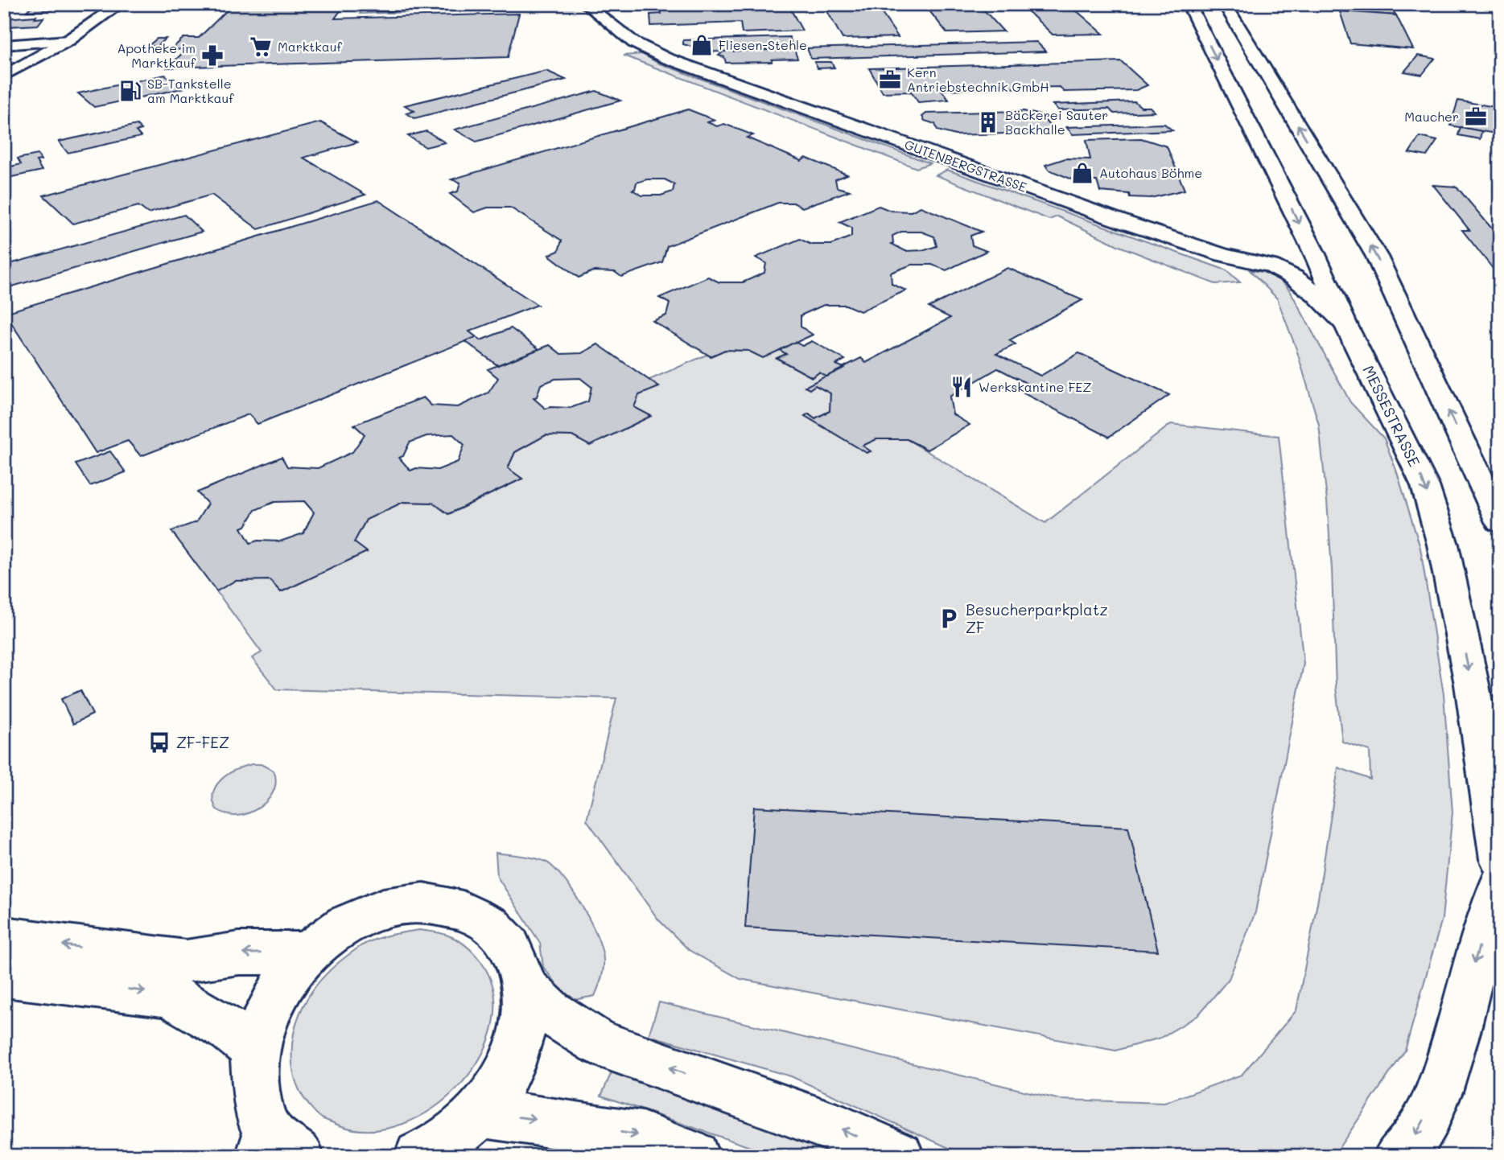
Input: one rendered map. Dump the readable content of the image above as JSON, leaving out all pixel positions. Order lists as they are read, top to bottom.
{
  "streets": {
    "street": ["GUTENBERGSTRASSE", "MESSESTRASSE"]
  },
  "crossings": [
    ["GUTENBERGSTRASSE", "MESSESTRASSE"]
  ],
  "places": {
    "shop": ["Fliesen-Stehle", "Autohaus Böhme"],
    "supermarket": ["Marktkauf"],
    "pharmacy": ["Apotheke im Marktkauf"],
    "office": ["Kern Antriebstechnik GmbH", "Maucher"],
    "fuel station": ["SB-Tankstelle am Marktkauf"],
    "building": ["Bäckerei Sauter Backhalle"],
    "restaurant": ["Werkskantine FEZ"],
    "parking": ["Besucherparkplatz ZF"],
    "bus stop": ["ZF-FEZ"]
  }
}
